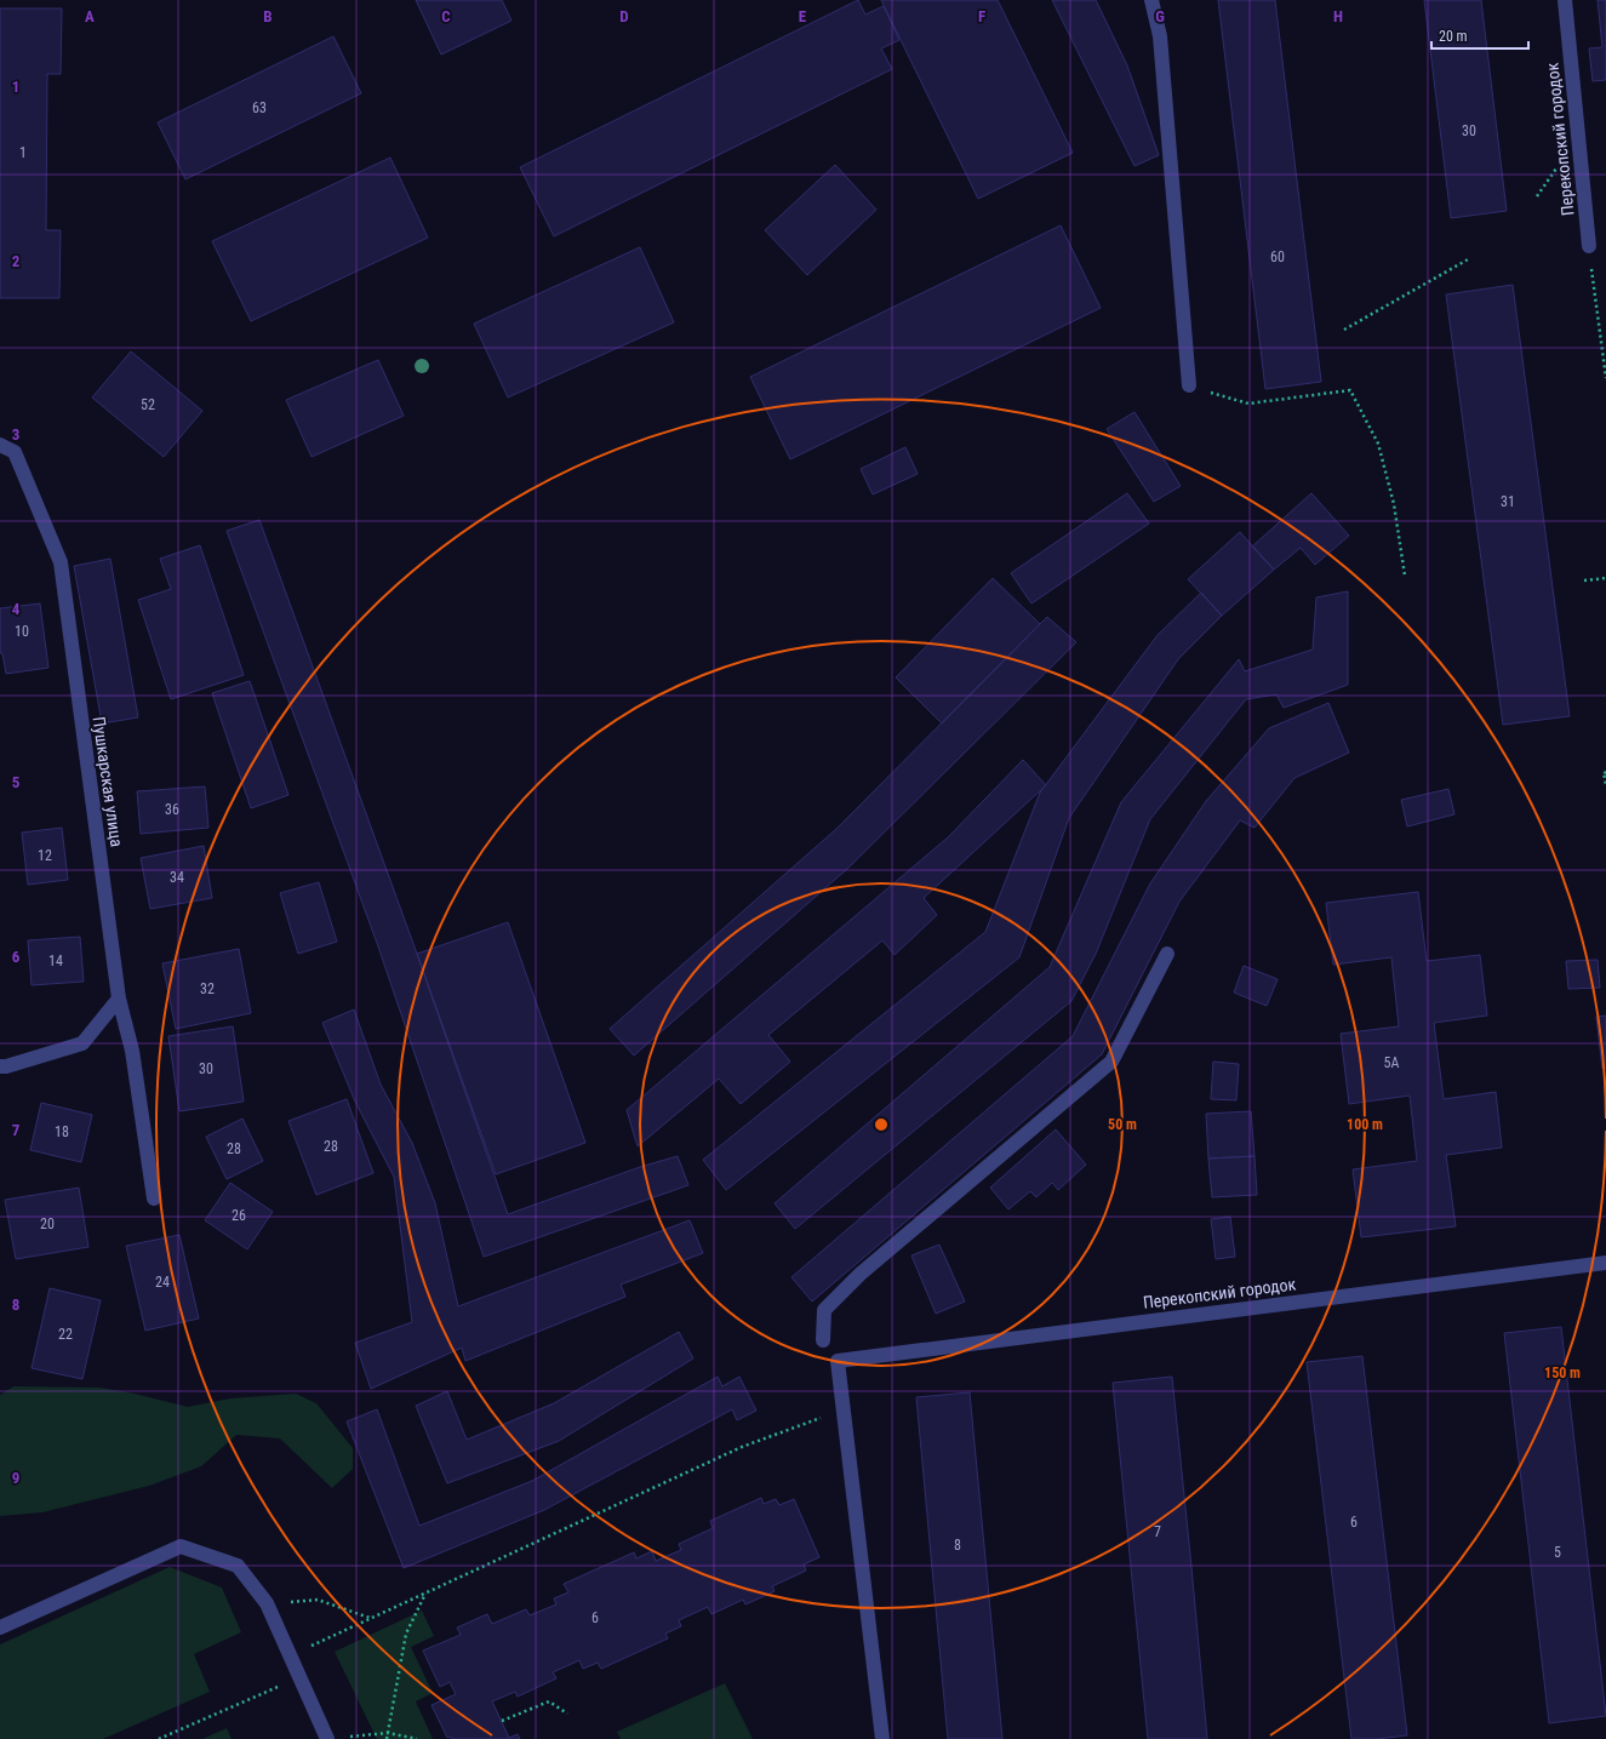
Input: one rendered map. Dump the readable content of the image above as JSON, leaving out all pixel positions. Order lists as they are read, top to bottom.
{
  "streets": {
    "street": ["Перекопский городок", "Пушкарская улица"]
  },
  "house_numbers": [
    "63",
    "30",
    "1",
    "60",
    "52",
    "31",
    "10",
    "36",
    "12",
    "34",
    "14",
    "32",
    "5А",
    "30",
    "18",
    "28",
    "28",
    "26",
    "20",
    "24",
    "22",
    "6",
    "7",
    "8",
    "5",
    "6"
  ],
  "scale_bar": "20 m",
  "grid": {
    "columns": [
      "A",
      "B",
      "C",
      "D",
      "E",
      "F",
      "G",
      "H"
    ],
    "rows": [
      "1",
      "2",
      "3",
      "4",
      "5",
      "6",
      "7",
      "8",
      "9"
    ]
  },
  "rings": ["50 m", "100 m", "150 m"]
}
